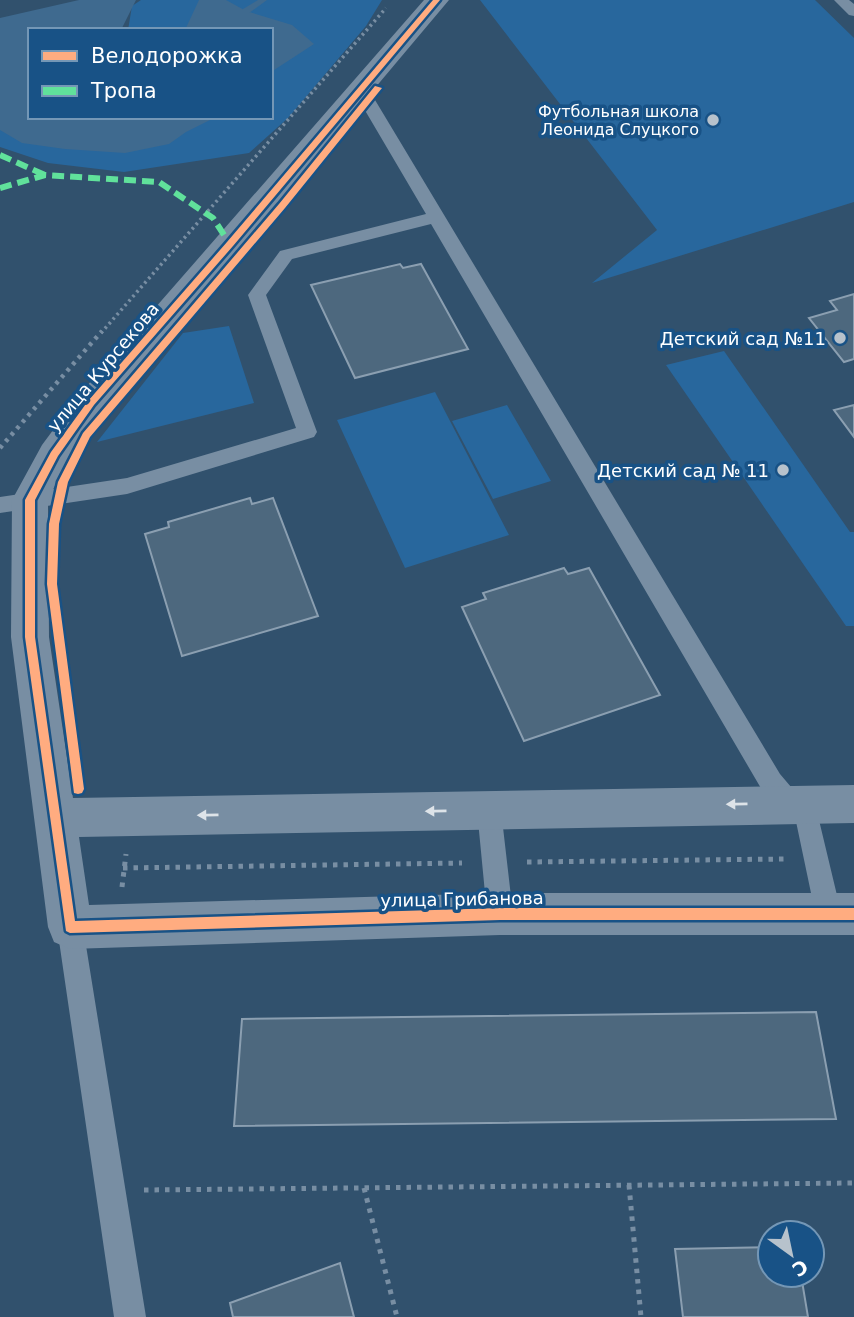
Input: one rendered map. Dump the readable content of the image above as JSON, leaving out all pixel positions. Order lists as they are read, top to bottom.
{
  "streets": {
    "street": ["улица Курсекова", "улица Грибанова"]
  },
  "crossings": [
    ["улица Курсекова", "улица Грибанова"]
  ],
  "places": ["Футбольная школа Леонида Слуцкого", "Детский сад №11", "Детский сад № 11"],
  "legend": ["Велодорожка", "Тропа"],
  "north": "bottom right"
}
